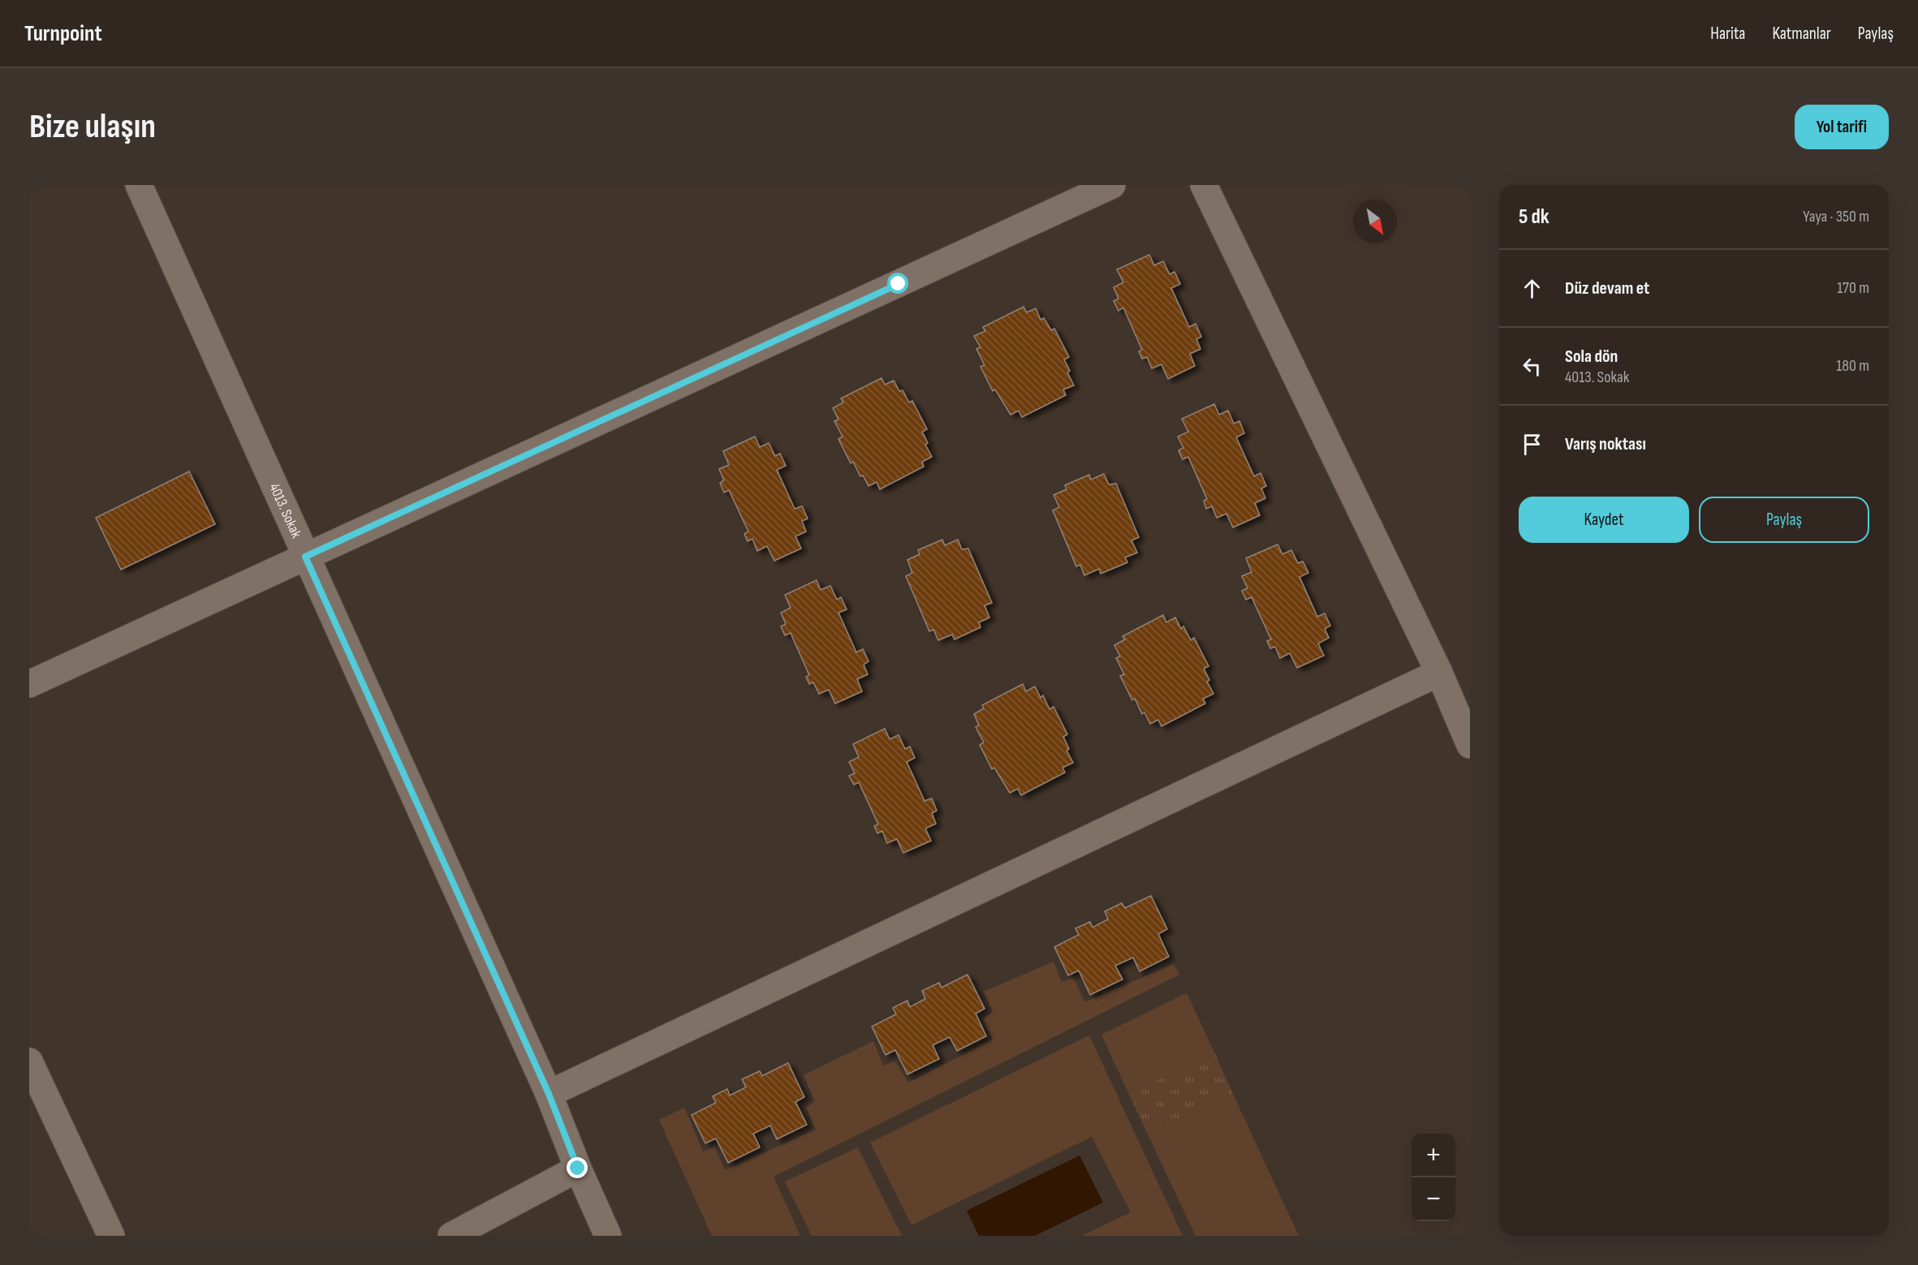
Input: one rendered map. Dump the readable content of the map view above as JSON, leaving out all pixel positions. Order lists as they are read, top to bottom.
{
  "streets": {
    "street": ["4013. Sokak"]
  },
  "north": "bottom right",
  "page": {
    "header": "Turnpoint",
    "nav": ["Harita", "Katmanlar", "Paylaş"],
    "buttons": [
      "Yol tarifi",
      ["Kaydet", "Paylaş"]
    ],
    "title": "Bize ulaşın",
    "heading": ["5 dk", "Yaya · 350 m"],
    "list": [
      ["Düz devam et", "170 m"],
      ["Sola dön", "4013. Sokak", "180 m"],
      "Varış noktası"
    ],
    "map_buttons": ["+", "−"]
  }
}
